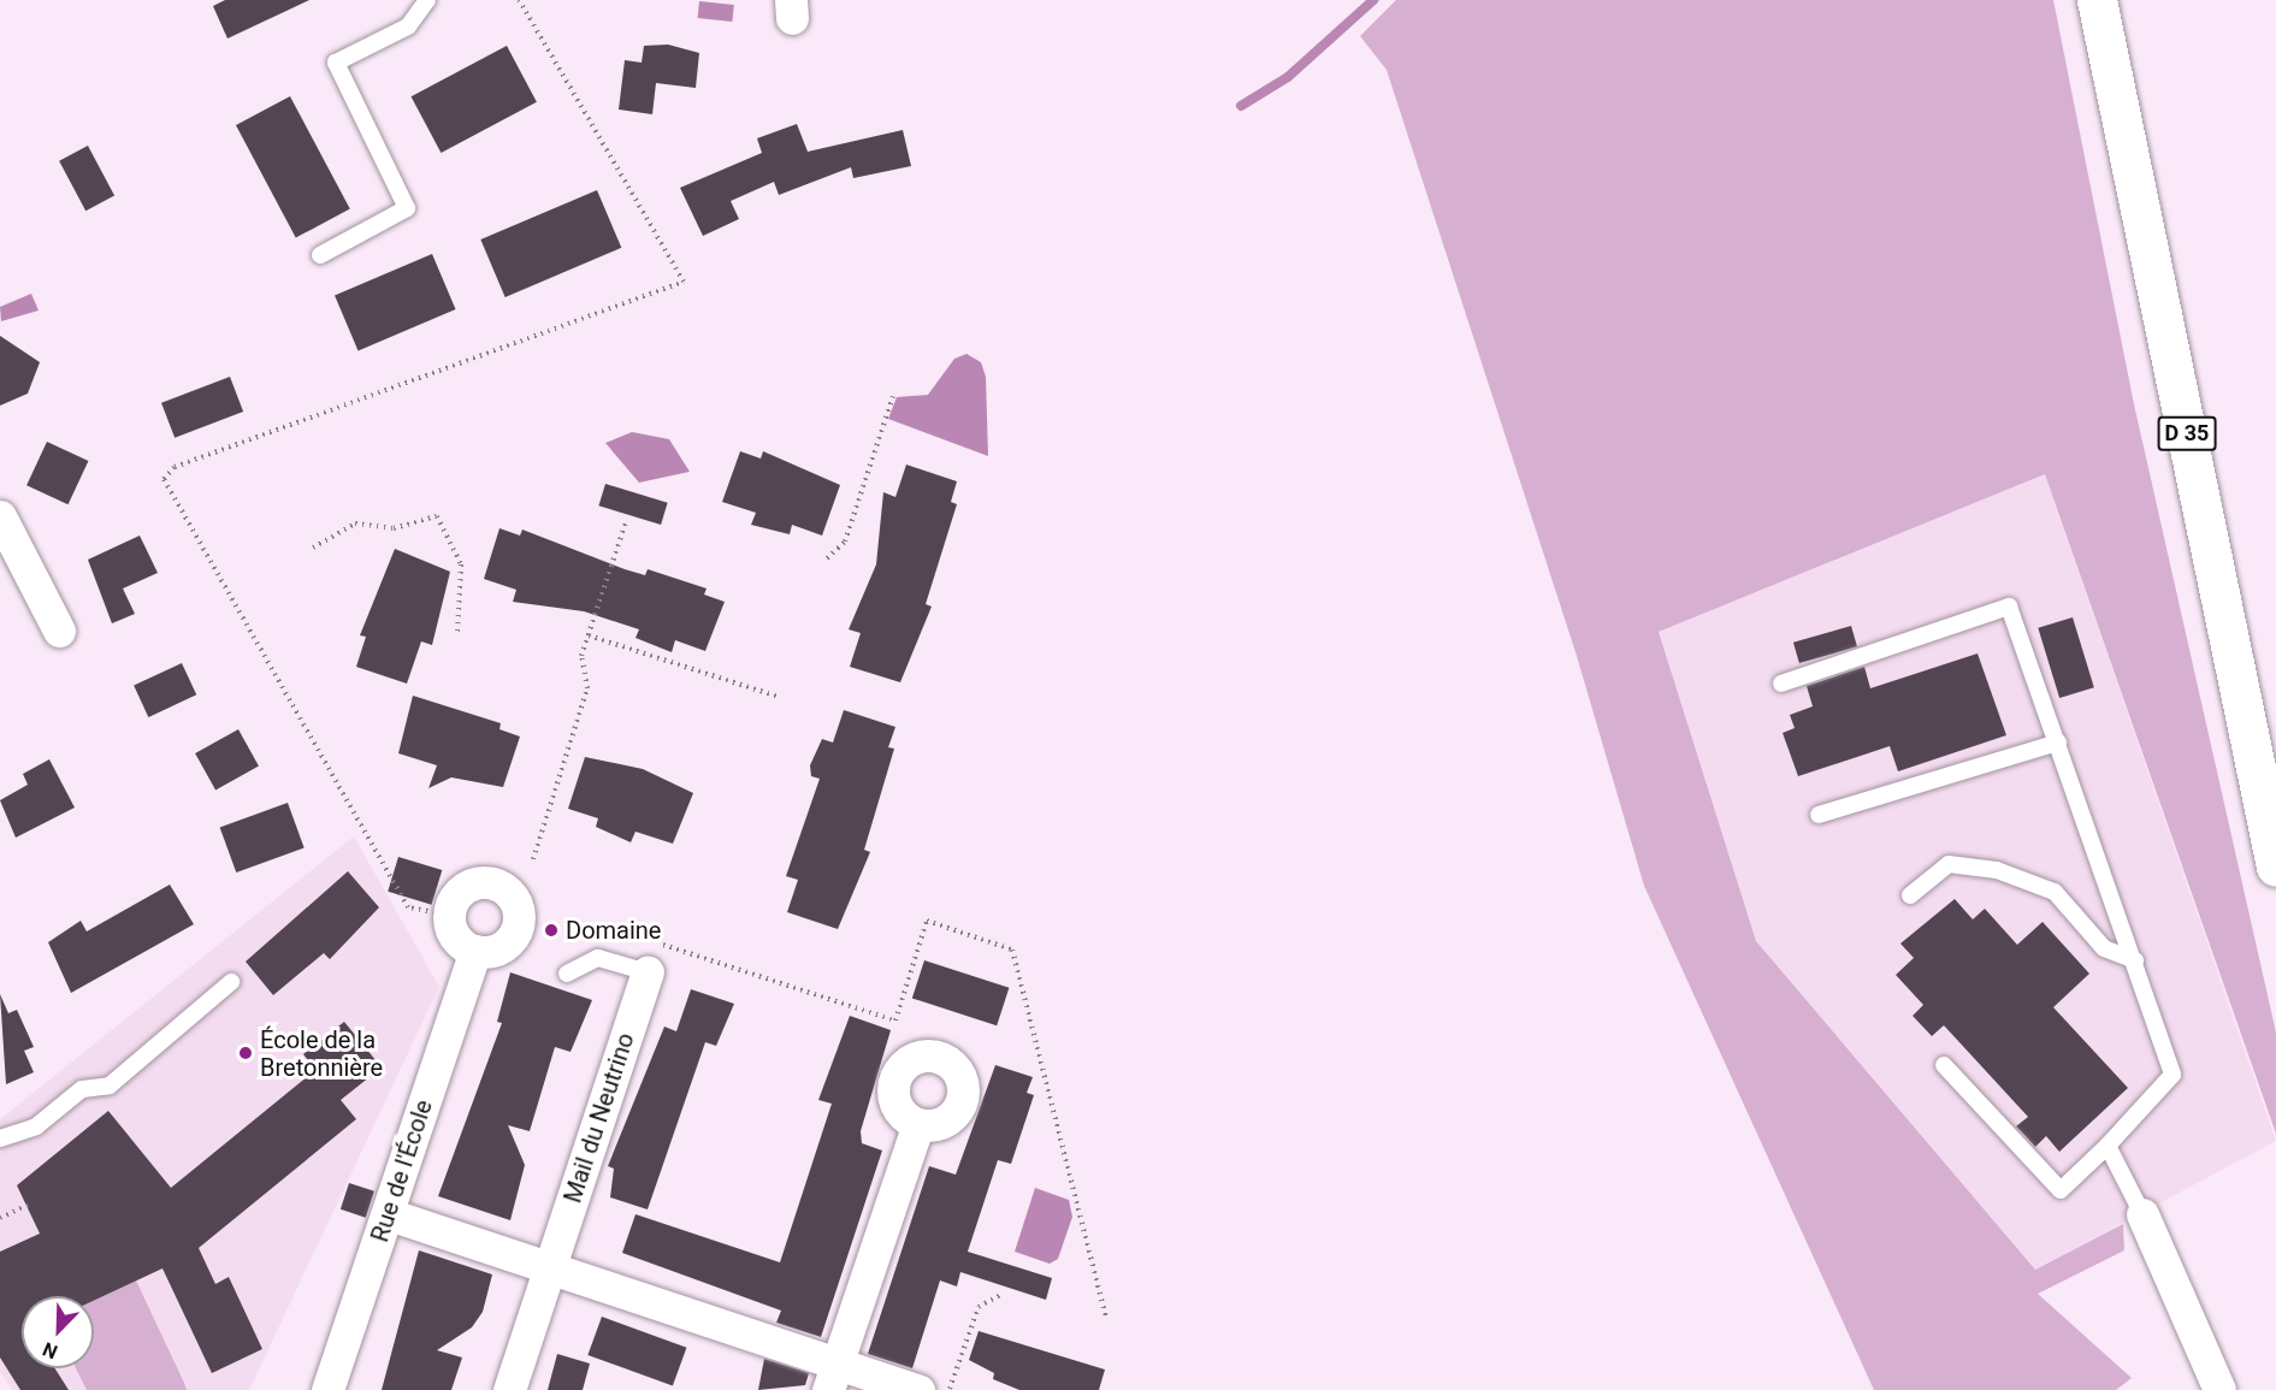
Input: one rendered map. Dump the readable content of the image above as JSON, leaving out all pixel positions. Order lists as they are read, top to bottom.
{
  "streets": {
    "main road": ["D 35"],
    "street": ["Mail du Neutrino", "Rue de l'École"]
  },
  "places": ["Domaine", "École de la Bretonnière"],
  "north": "bottom left"
}
